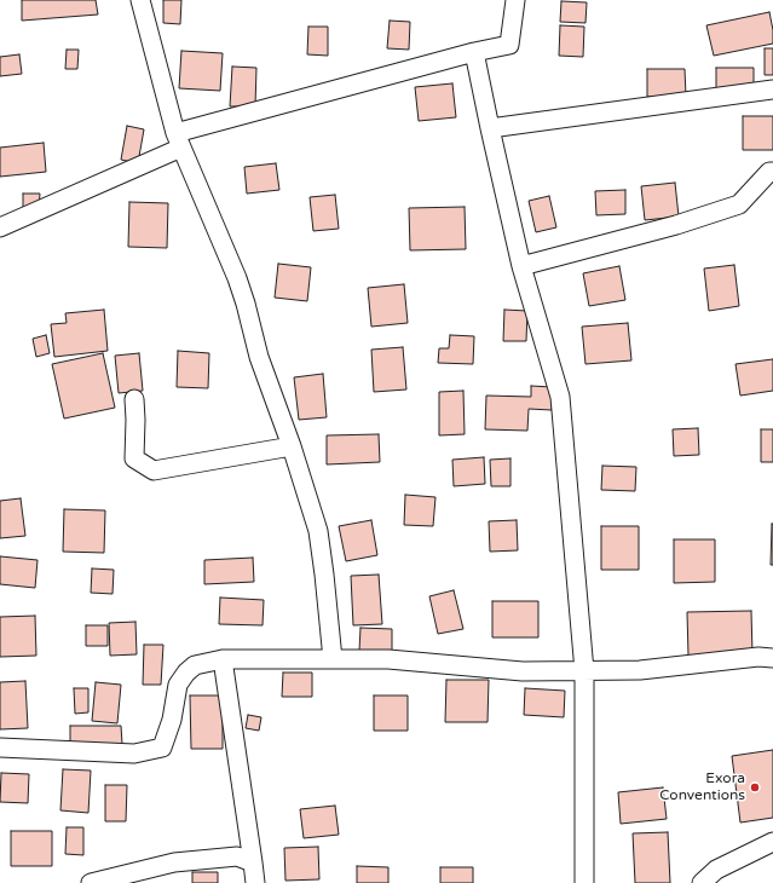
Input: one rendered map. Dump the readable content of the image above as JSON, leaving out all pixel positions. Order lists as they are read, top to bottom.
{
  "places": ["Exora Conventions"]
}
